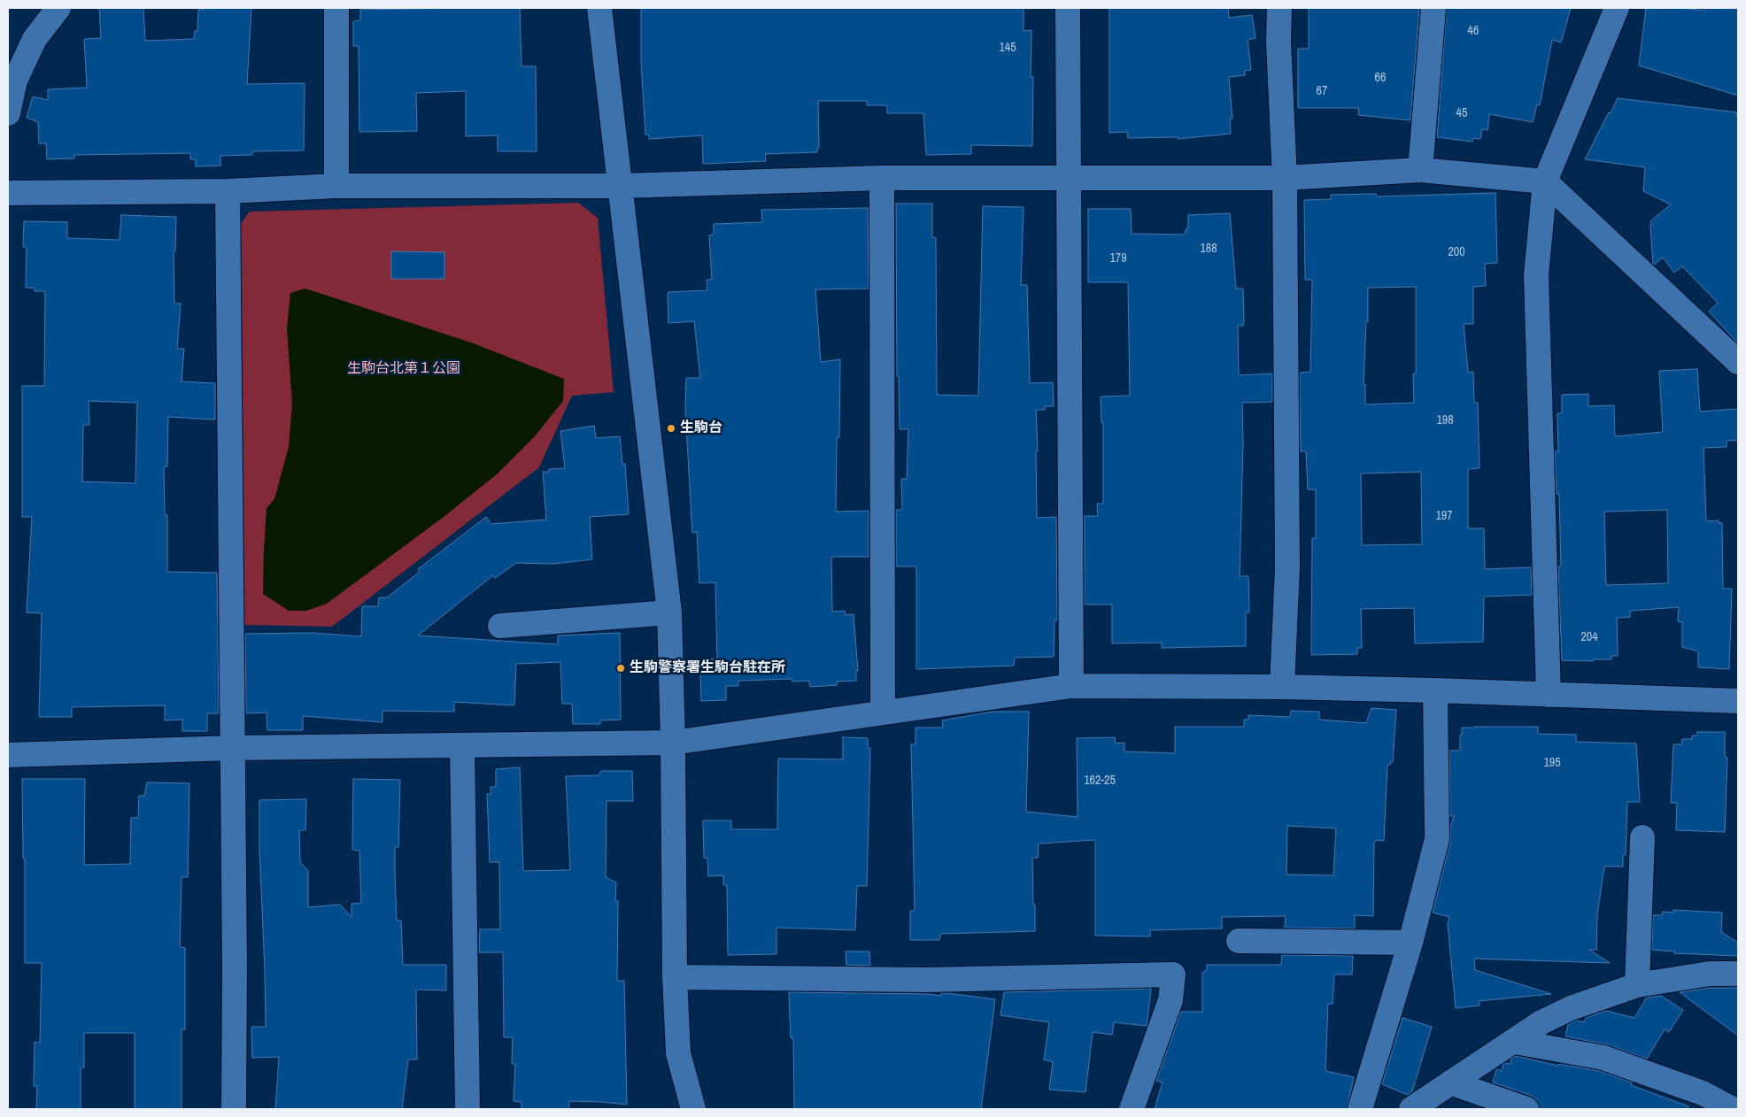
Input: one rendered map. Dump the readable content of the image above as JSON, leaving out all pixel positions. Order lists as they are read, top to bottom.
{
  "parks": ["生駒台北第１公園"],
  "places": ["生駒台", "生駒警察署生駒台駐在所"],
  "house_numbers": [
    "46",
    "145",
    "66",
    "67",
    "45",
    "188",
    "200",
    "179",
    "198",
    "197",
    "204",
    "195",
    "162-25"
  ]
}
